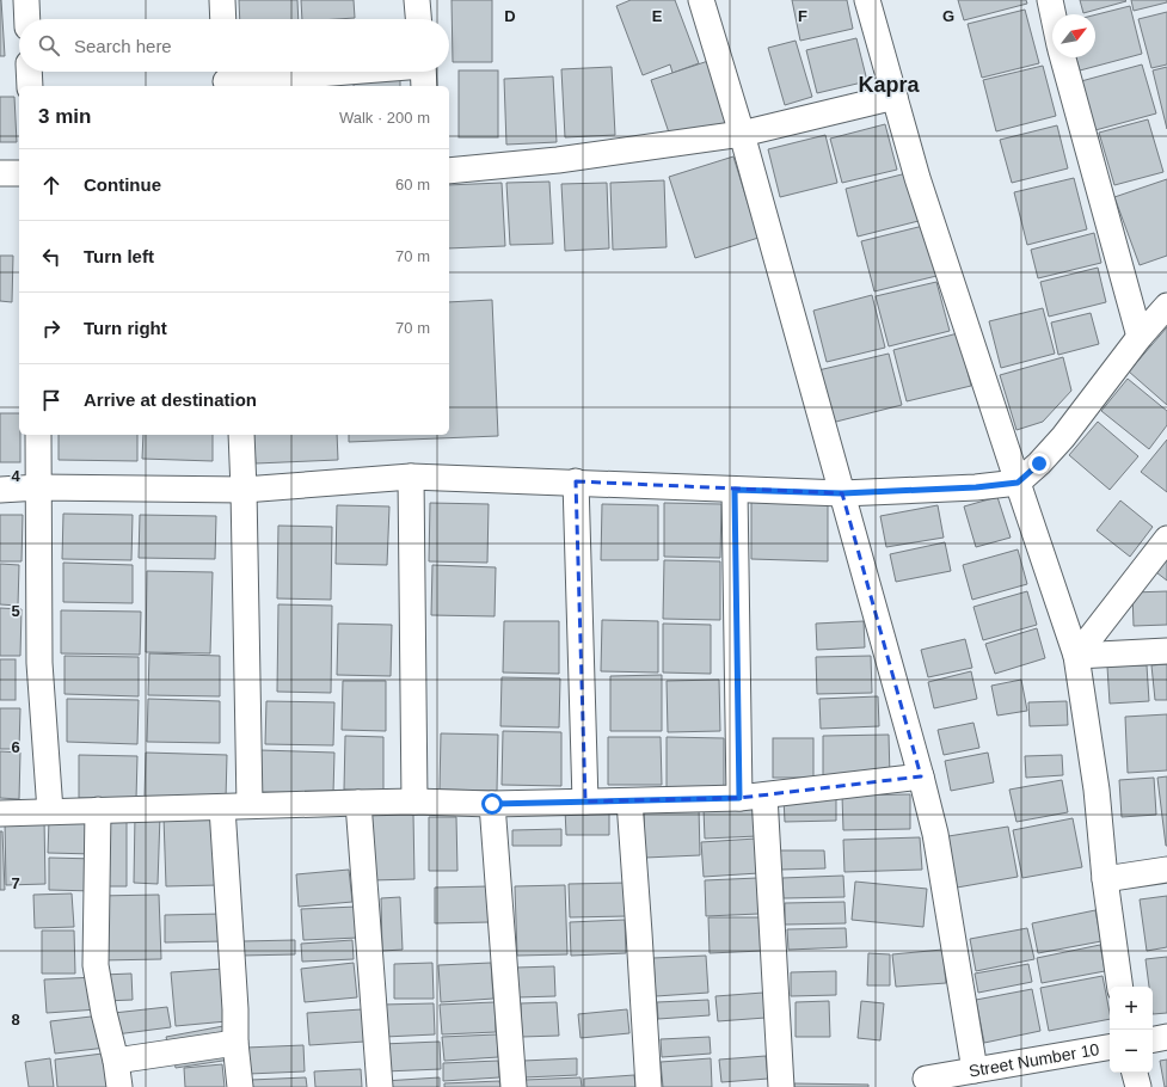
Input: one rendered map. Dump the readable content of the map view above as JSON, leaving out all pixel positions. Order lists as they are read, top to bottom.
{
  "streets": {
    "street": ["Street Number 10"]
  },
  "districts": ["Kapra"],
  "north": "top right",
  "page": {
    "search": "Search here",
    "heading": ["3 min", "Walk · 200 m"],
    "list": [
      ["Continue", "60 m"],
      ["Turn left", "70 m"],
      ["Turn right", "70 m"],
      "Arrive at destination"
    ],
    "map_buttons": ["+", "−"]
  },
  "grid": {
    "columns": [
      "D",
      "E",
      "F",
      "G"
    ],
    "rows": [
      "4",
      "5",
      "6",
      "7",
      "8"
    ]
  }
}
